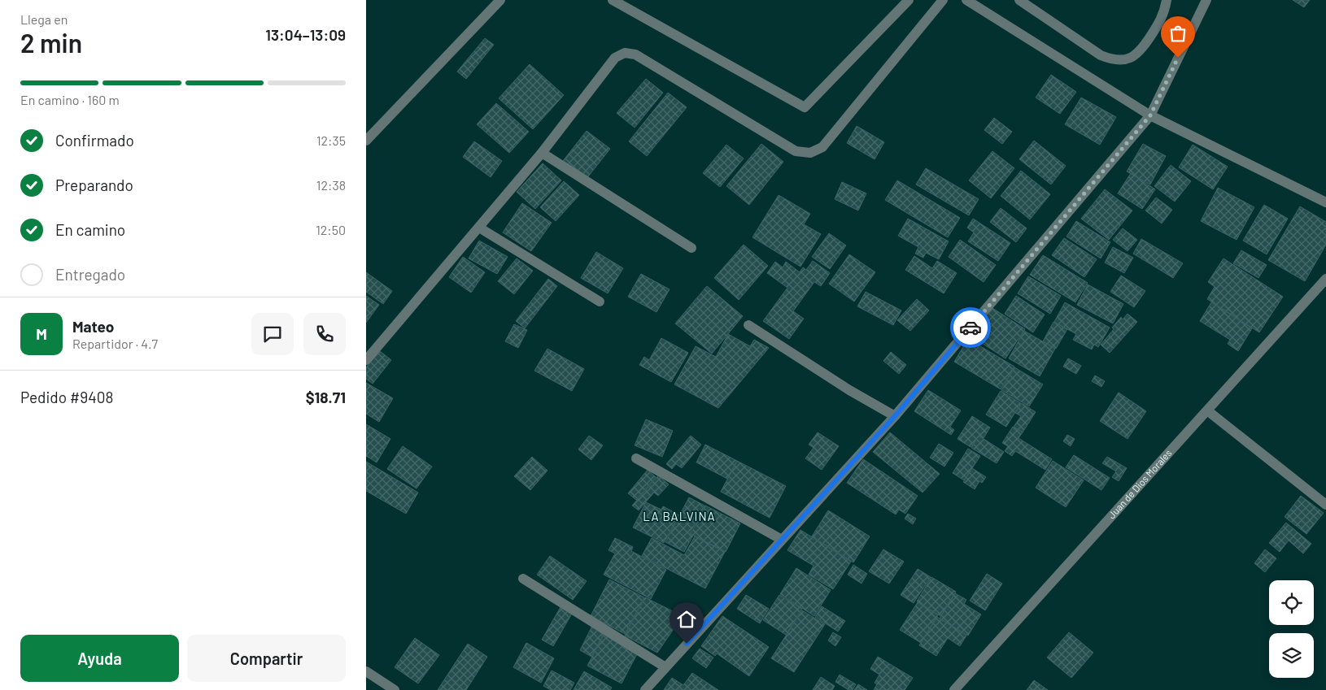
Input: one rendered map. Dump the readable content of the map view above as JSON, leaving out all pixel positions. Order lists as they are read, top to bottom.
{
  "streets": {
    "street": ["Juan de Dios Morales"]
  },
  "districts": ["LA BALVINA"],
  "page": {
    "heading": ["2 min", "Llega en", "13:04–13:09"],
    "panel": [
      "Mateo",
      "Repartidor · 4.7",
      "Pedido #9408",
      "$18.71"
    ],
    "bar": "En camino · 160 m",
    "list": [
      ["Confirmado", "12:35"],
      ["Preparando", "12:38"],
      ["En camino", "12:50"],
      "Entregado"
    ],
    "round": "M",
    "buttons": ["Ayuda", "Compartir"]
  }
}
